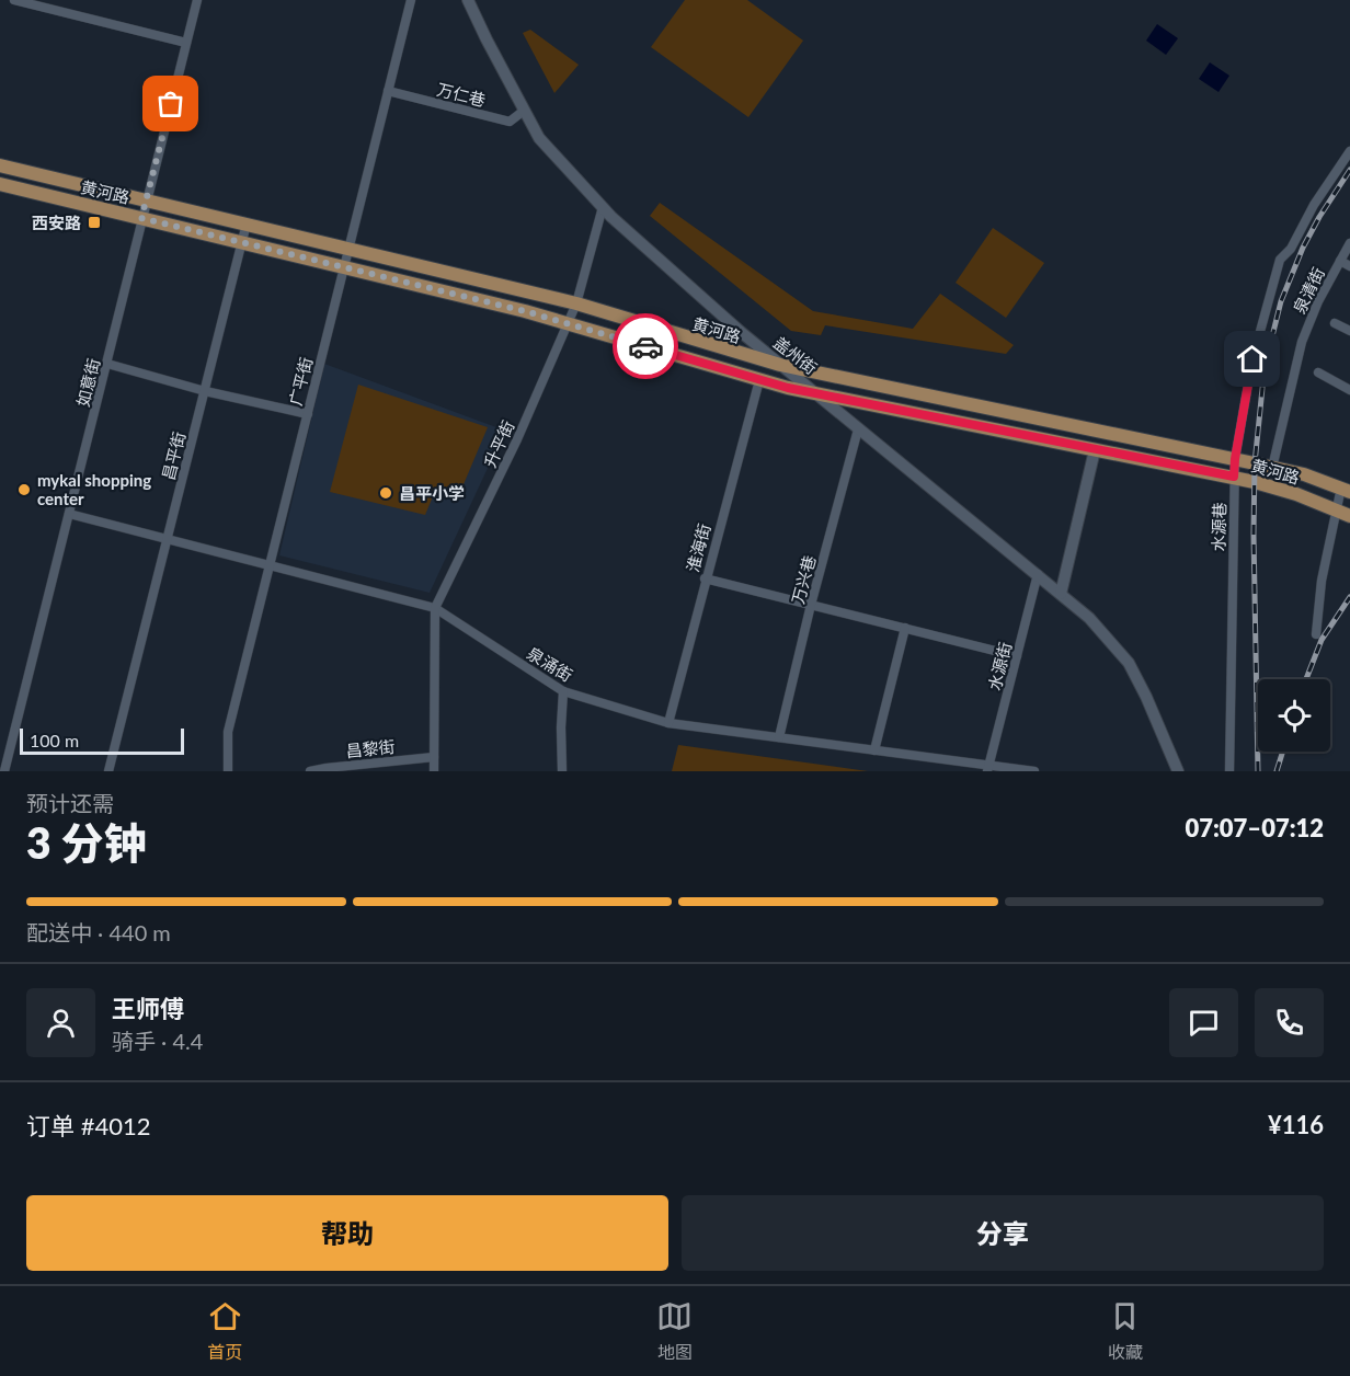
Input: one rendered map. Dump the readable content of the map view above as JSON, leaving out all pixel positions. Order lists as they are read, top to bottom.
{
  "streets": {
    "main road": ["黄河路"],
    "street": [
      "万仁巷",
      "泉清街",
      "盖州街",
      "广平街",
      "如意街",
      "升平街",
      "昌平街",
      "水源巷",
      "淮海街",
      "万兴巷",
      "泉涌街",
      "水源街",
      "昌黎街"
    ]
  },
  "crossings": [
    ["万仁巷", "盖州街"],
    ["万仁巷", "广平街"],
    ["黄河路", "泉清街"],
    ["黄河路", "盖州街"],
    ["黄河路", "广平街"],
    ["黄河路", "如意街"],
    ["黄河路", "升平街"],
    ["黄河路", "昌平街"],
    ["黄河路", "水源巷"],
    ["黄河路", "淮海街"],
    ["盖州街", "升平街"],
    ["盖州街", "万兴巷"],
    ["盖州街", "水源街"],
    ["广平街", "泉涌街"],
    ["如意街", "泉涌街"],
    ["升平街", "泉涌街"],
    ["升平街", "昌黎街"],
    ["昌平街", "泉涌街"],
    ["淮海街", "泉涌街"],
    ["万兴巷", "泉涌街"],
    ["泉涌街", "水源街"]
  ],
  "places": {
    "transit": ["西安路"],
    "other": ["mykal shopping center", "昌平小学"]
  },
  "scale_bar": "100 m",
  "page": {
    "scale": "100 m",
    "heading": ["3 分钟", "预计还需", "07:07–07:12"],
    "panel": [
      "王师傅",
      "骑手 · 4.4",
      "订单 #4012",
      "¥116"
    ],
    "bar": "配送中 · 440 m",
    "buttons": ["帮助", "分享"],
    "tabs": ["首页", "地图", "收藏"]
  }
}
